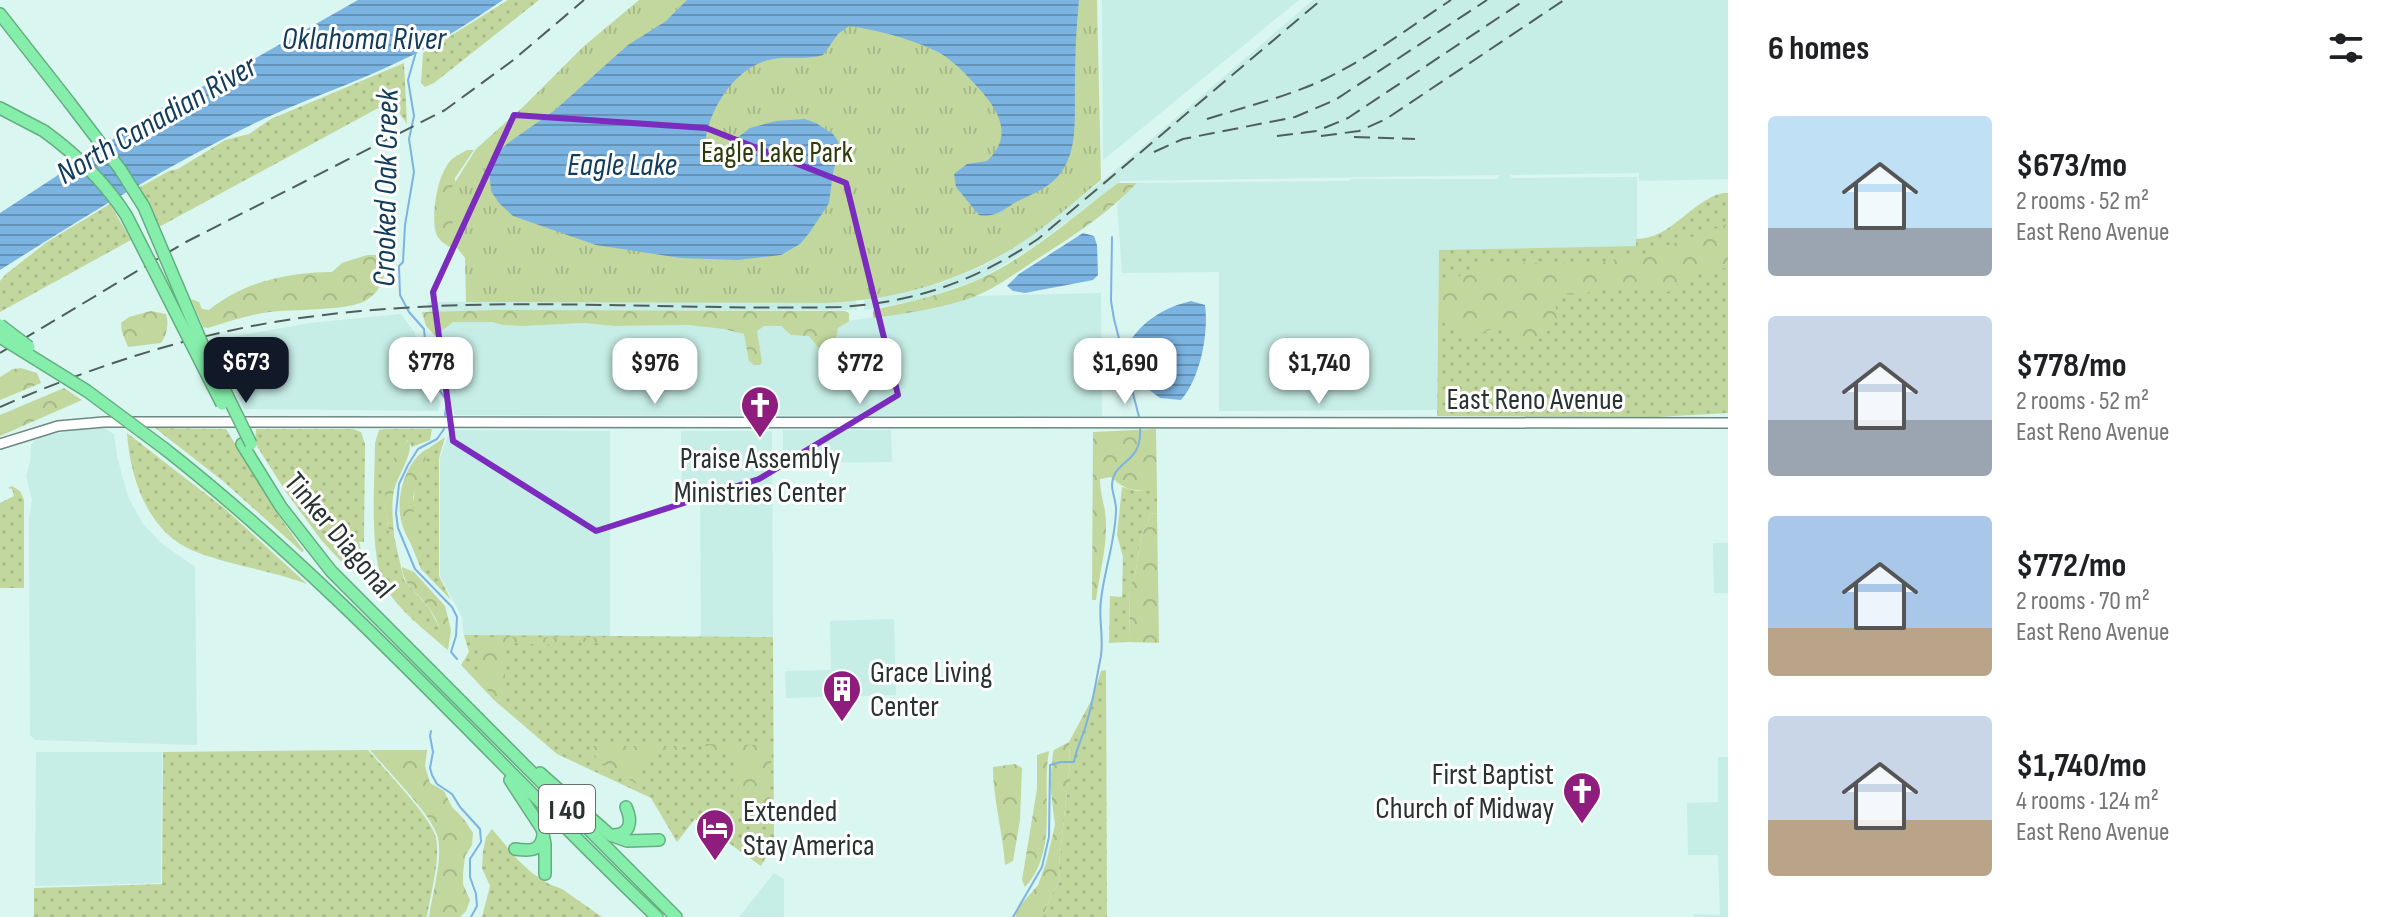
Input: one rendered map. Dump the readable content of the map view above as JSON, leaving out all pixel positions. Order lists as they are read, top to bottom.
{
  "streets": {
    "highway": ["Tinker Diagonal", "I 40"],
    "main road": ["East Reno Avenue"]
  },
  "water": [
    "Oklahoma River",
    "North Canadian River",
    "Eagle Lake",
    "Crooked Oak Creek"
  ],
  "parks": ["Eagle Lake Park"],
  "places": {
    "church": ["Praise Assembly Ministries Center", "First Baptist Church of Midway"],
    "building": ["Grace Living Center"],
    "hotel": ["Extended Stay America"]
  },
  "page": {
    "heading": "6 homes",
    "list": [
      {
        "name": "$673/mo",
        "note": "2 rooms · 52 m² · East Reno Avenue"
      },
      {
        "name": "$778/mo",
        "note": "2 rooms · 52 m² · East Reno Avenue"
      },
      {
        "name": "$772/mo",
        "note": "2 rooms · 70 m² · East Reno Avenue"
      },
      {
        "name": "$1,740/mo",
        "note": "4 rooms · 124 m² · East Reno Avenue"
      }
    ],
    "price": [
      "$673",
      "$778",
      "$976",
      "$772",
      "$1,690",
      "$1,740"
    ]
  }
}
